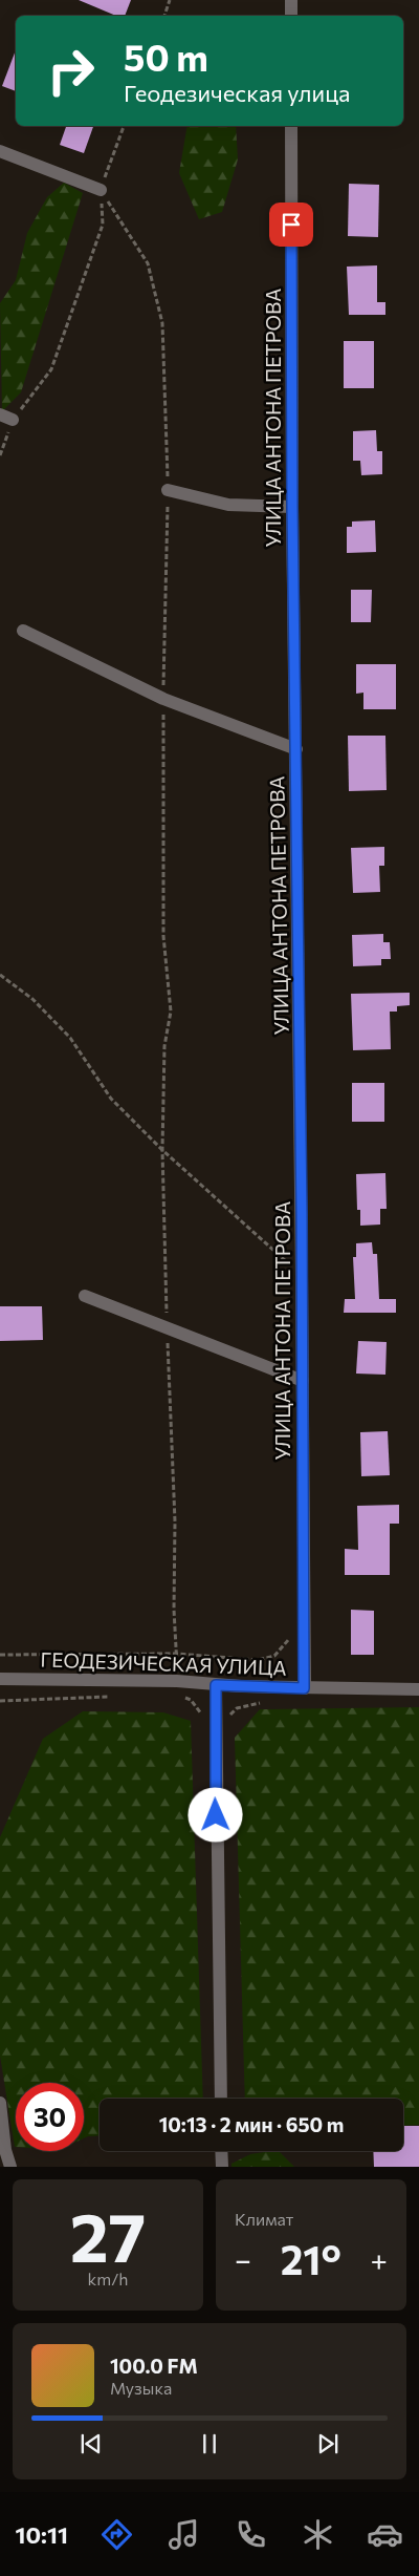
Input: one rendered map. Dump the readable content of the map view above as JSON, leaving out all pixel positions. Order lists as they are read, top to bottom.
{
  "streets": {
    "street": ["УЛИЦА АНТОНА ПЕТРОВА", "ГЕОДЕЗИЧЕСКАЯ УЛИЦА"]
  },
  "crossings": [
    ["УЛИЦА АНТОНА ПЕТРОВА", "ГЕОДЕЗИЧЕСКАЯ УЛИЦА"]
  ],
  "page": {
    "turn": ["50 m", "Геодезическая улица"],
    "limit": "30",
    "trip": "10:13 · 2 мин · 650 m",
    "tile": [
      ["27", "km/h"],
      "Климат"
    ],
    "heat": ["−", "21°", "+"],
    "song": ["100.0 FM", "Музыка"],
    "tabs": "10:11"
  }
}
